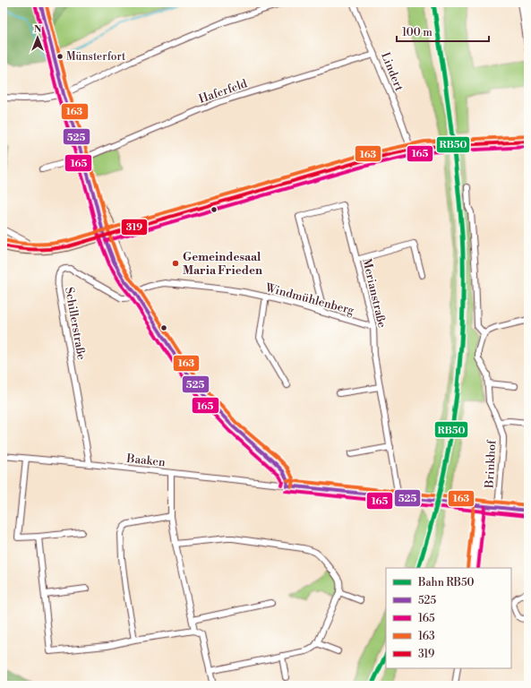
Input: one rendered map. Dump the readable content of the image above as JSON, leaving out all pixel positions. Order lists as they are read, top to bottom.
{
  "streets": {
    "street": [
      "Lindert",
      "Haferfeld",
      "Merianstraße",
      "Windmühlenberg",
      "Schillerstraße",
      "Baaken",
      "Brinkhof"
    ]
  },
  "crossings": [
    ["Lindert", "Haferfeld"],
    ["Merianstraße", "Windmühlenberg"],
    ["Merianstraße", "Baaken"],
    ["Windmühlenberg", "Schillerstraße"],
    ["Schillerstraße", "Baaken"],
    ["Baaken", "Brinkhof"]
  ],
  "places": ["Münsterfort", "Gemeindesaal Maria Frieden"],
  "lines": [
    "rail line RB50",
    "transit line 525",
    "transit line 163",
    "transit line 165",
    "transit line 319"
  ],
  "legend": [
    "Bahn RB50",
    "525",
    "165",
    "163",
    "319"
  ],
  "scale_bar": "100 m",
  "north": "top"
}
